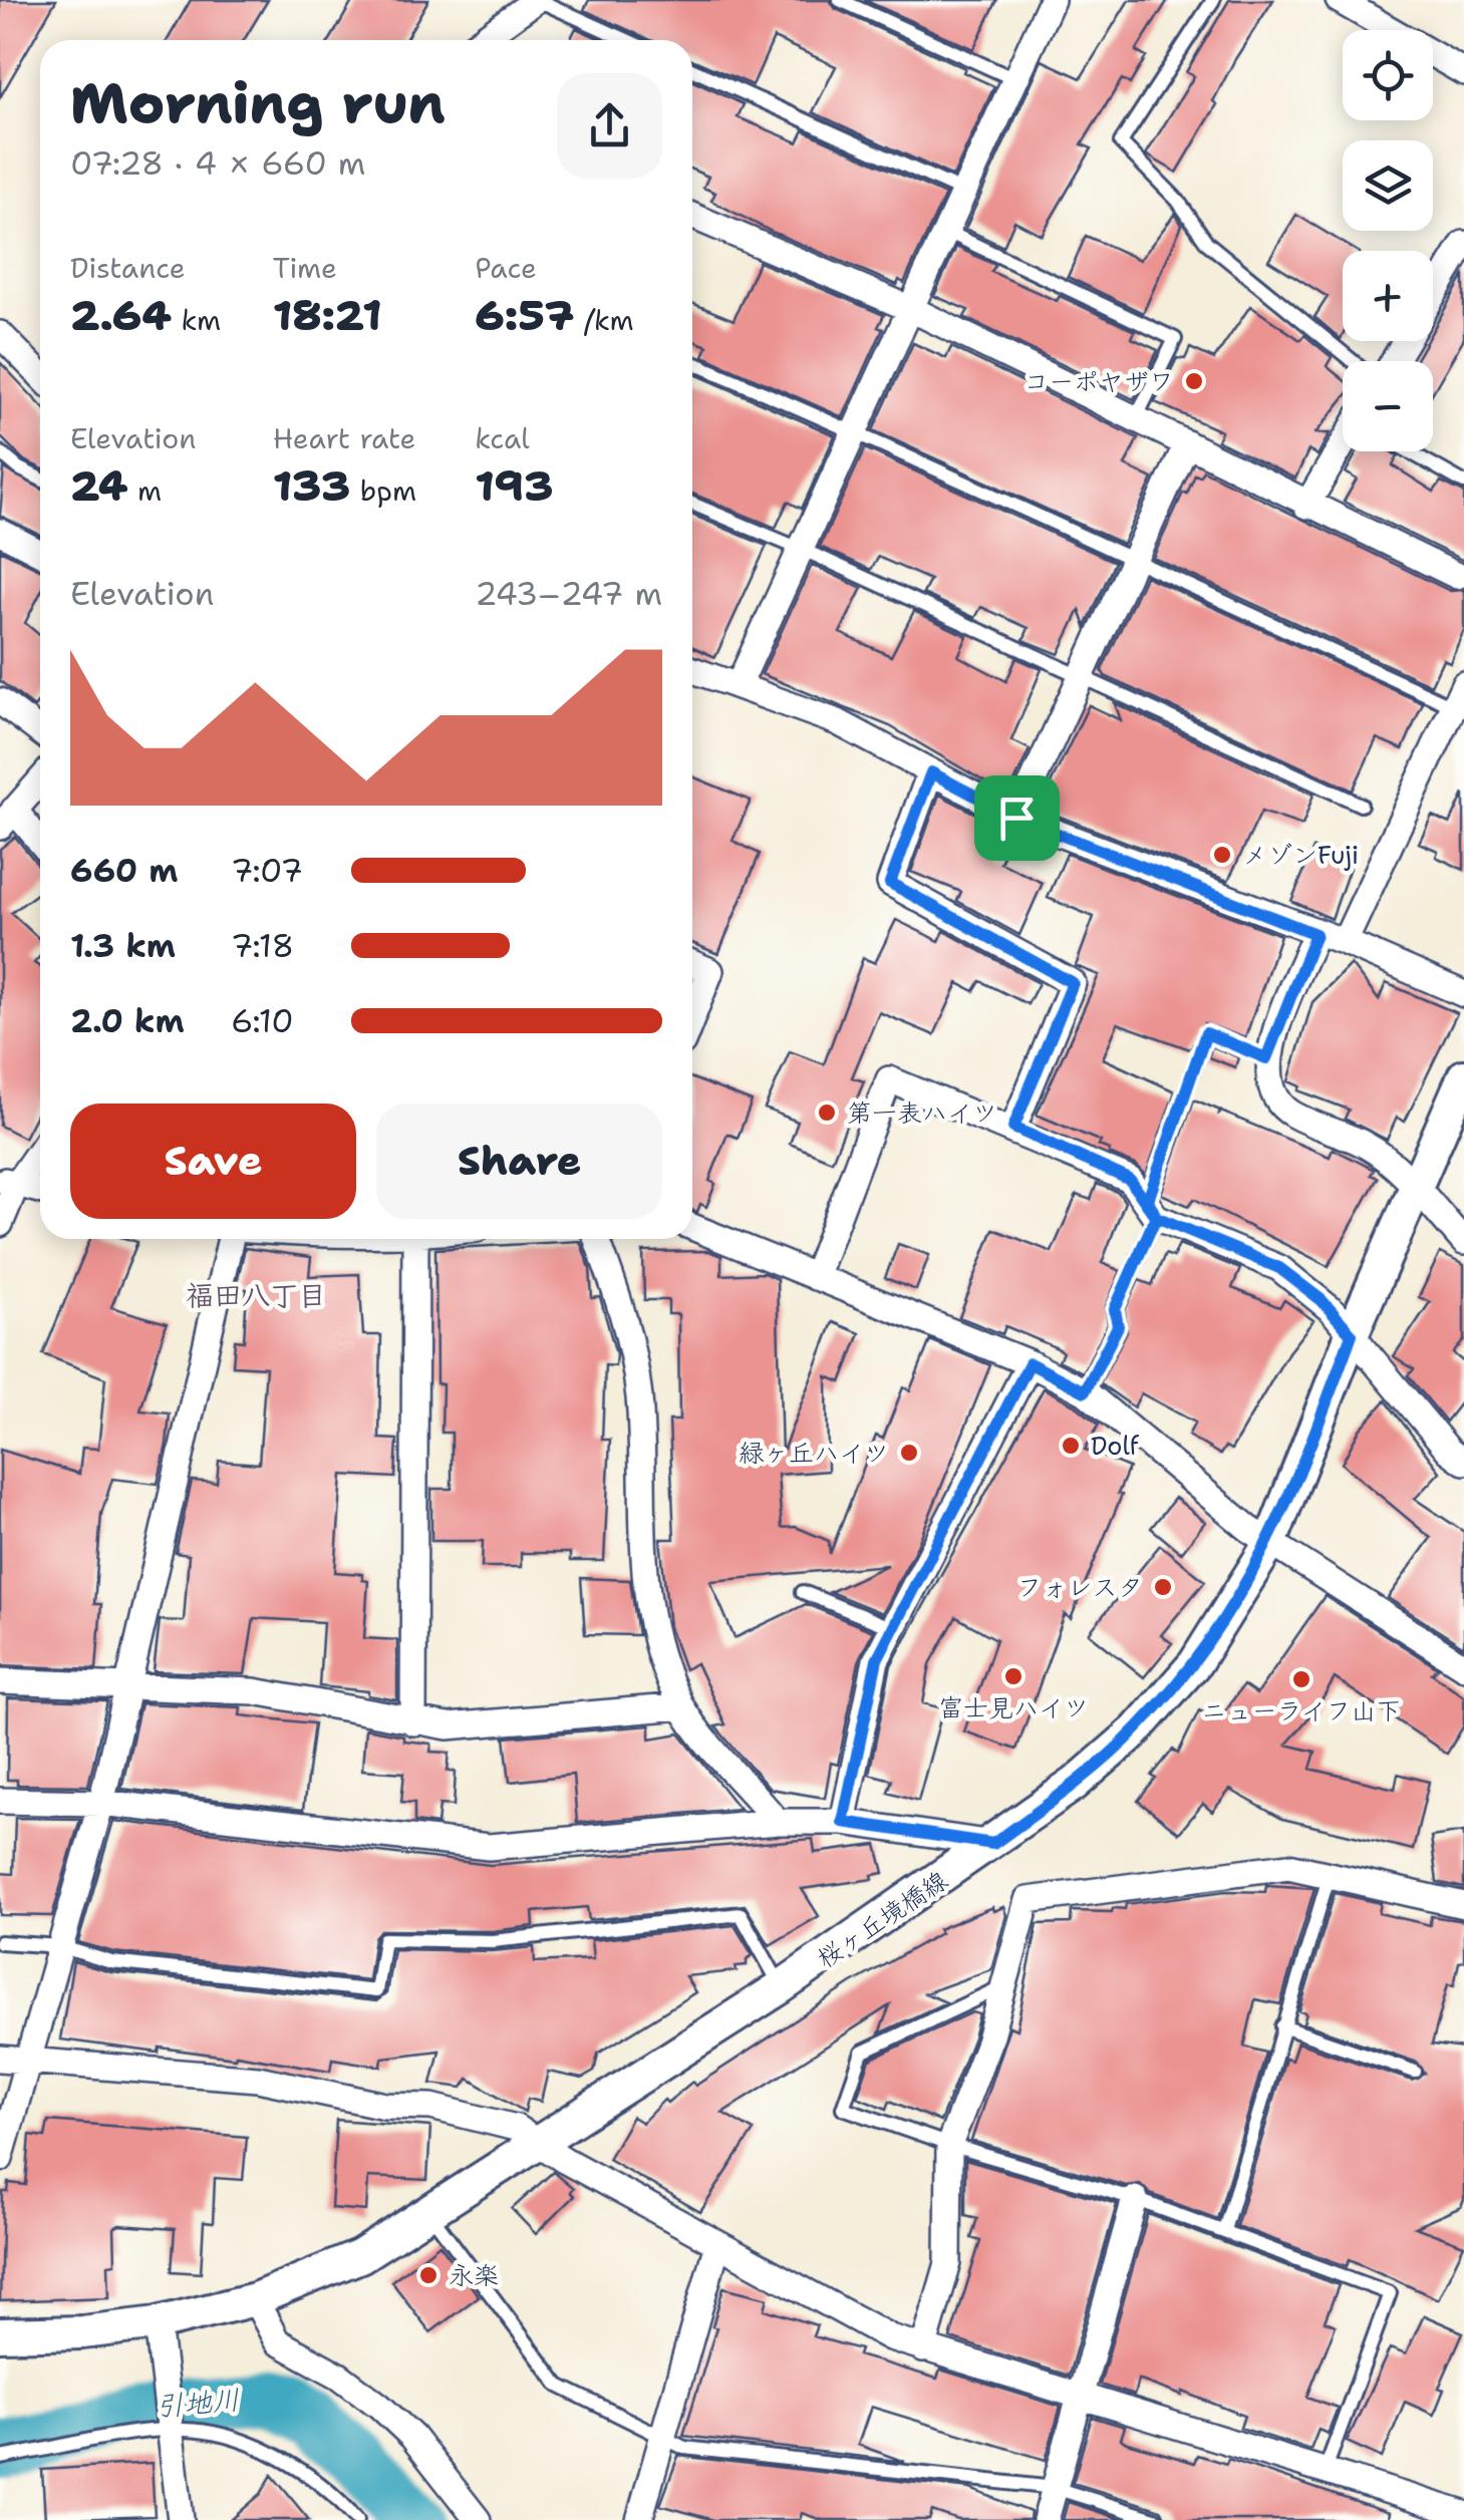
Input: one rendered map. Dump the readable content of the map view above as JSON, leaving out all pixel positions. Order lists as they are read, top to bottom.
{
  "streets": {
    "street": ["桜ヶ丘境橋線"]
  },
  "districts": ["福田八丁目"],
  "water": ["引地川"],
  "places": [
    "コーポヤザワ",
    "メゾンFuji",
    "第一表ハイツ",
    "Dolf",
    "緑ヶ丘ハイツ",
    "フォレスタ",
    "富士見ハイツ",
    "ニューライフ山下",
    "永楽"
  ],
  "page": {
    "map_buttons": ["+", "−"],
    "heading": ["Morning run", "07:28 · 4 × 660 m"],
    "stats": [
      ["Distance", "2.64 km"],
      ["Time", "18:21"],
      ["Pace", "6:57 /km"],
      ["Elevation", "24 m"],
      ["Heart rate", "133 bpm"],
      ["kcal", "193"]
    ],
    "chart": ["Elevation", "243–247 m"],
    "list": [
      {
        "name": "660 m",
        "note": "7:07"
      },
      {
        "name": "1.3 km",
        "note": "7:18"
      },
      {
        "name": "2.0 km",
        "note": "6:10"
      }
    ],
    "buttons": ["Save", "Share"]
  }
}
